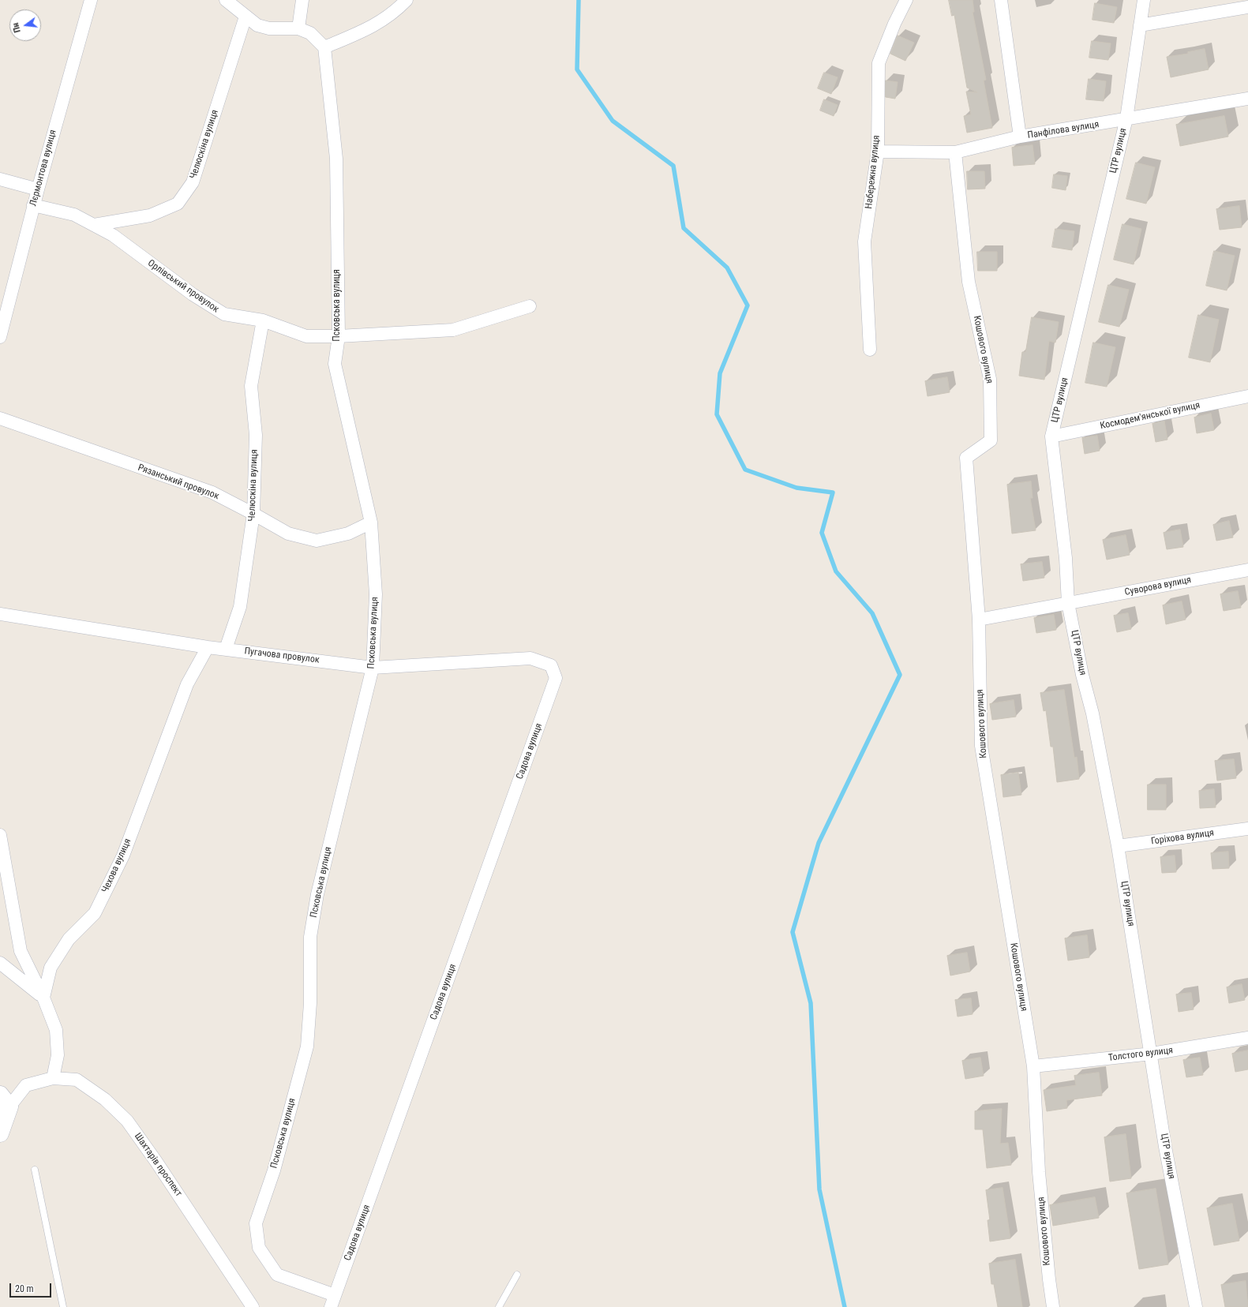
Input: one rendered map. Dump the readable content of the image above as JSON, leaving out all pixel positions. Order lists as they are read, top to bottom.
{
  "streets": {
    "street": [
      "Панфілова вулиця",
      "Челюскіна вулиця",
      "ЦТР вулиця",
      "Лєрмонтова вулиця",
      "Набережна вулиця",
      "Орлівський провулок",
      "Псковська вулиця",
      "Кошового вулиця",
      "Космодем'янської вулиця",
      "Рязанський провулок",
      "Суворова вулиця",
      "Пугачова провулок",
      "Садова вулиця",
      "Горіхова вулиця",
      "Чехова вулиця",
      "Толстого вулиця",
      "Шахтарів проспект"
    ]
  },
  "crossings": [
    ["Панфілова вулиця", "ЦТР вулиця"],
    ["Панфілова вулиця", "Набережна вулиця"],
    ["Панфілова вулиця", "Кошового вулиця"],
    ["Челюскіна вулиця", "Орлівський провулок"],
    ["Челюскіна вулиця", "Рязанський провулок"],
    ["Челюскіна вулиця", "Пугачова провулок"],
    ["ЦТР вулиця", "Космодем'янської вулиця"],
    ["ЦТР вулиця", "Суворова вулиця"],
    ["ЦТР вулиця", "Горіхова вулиця"],
    ["ЦТР вулиця", "Толстого вулиця"],
    ["Лєрмонтова вулиця", "Орлівський провулок"],
    ["Орлівський провулок", "Псковська вулиця"],
    ["Псковська вулиця", "Рязанський провулок"],
    ["Псковська вулиця", "Пугачова провулок"],
    ["Псковська вулиця", "Садова вулиця"],
    ["Кошового вулиця", "Суворова вулиця"],
    ["Кошового вулиця", "Толстого вулиця"],
    ["Пугачова провулок", "Садова вулиця"],
    ["Пугачова провулок", "Чехова вулиця"]
  ],
  "scale_bar": "20 m",
  "north": "left"
}
